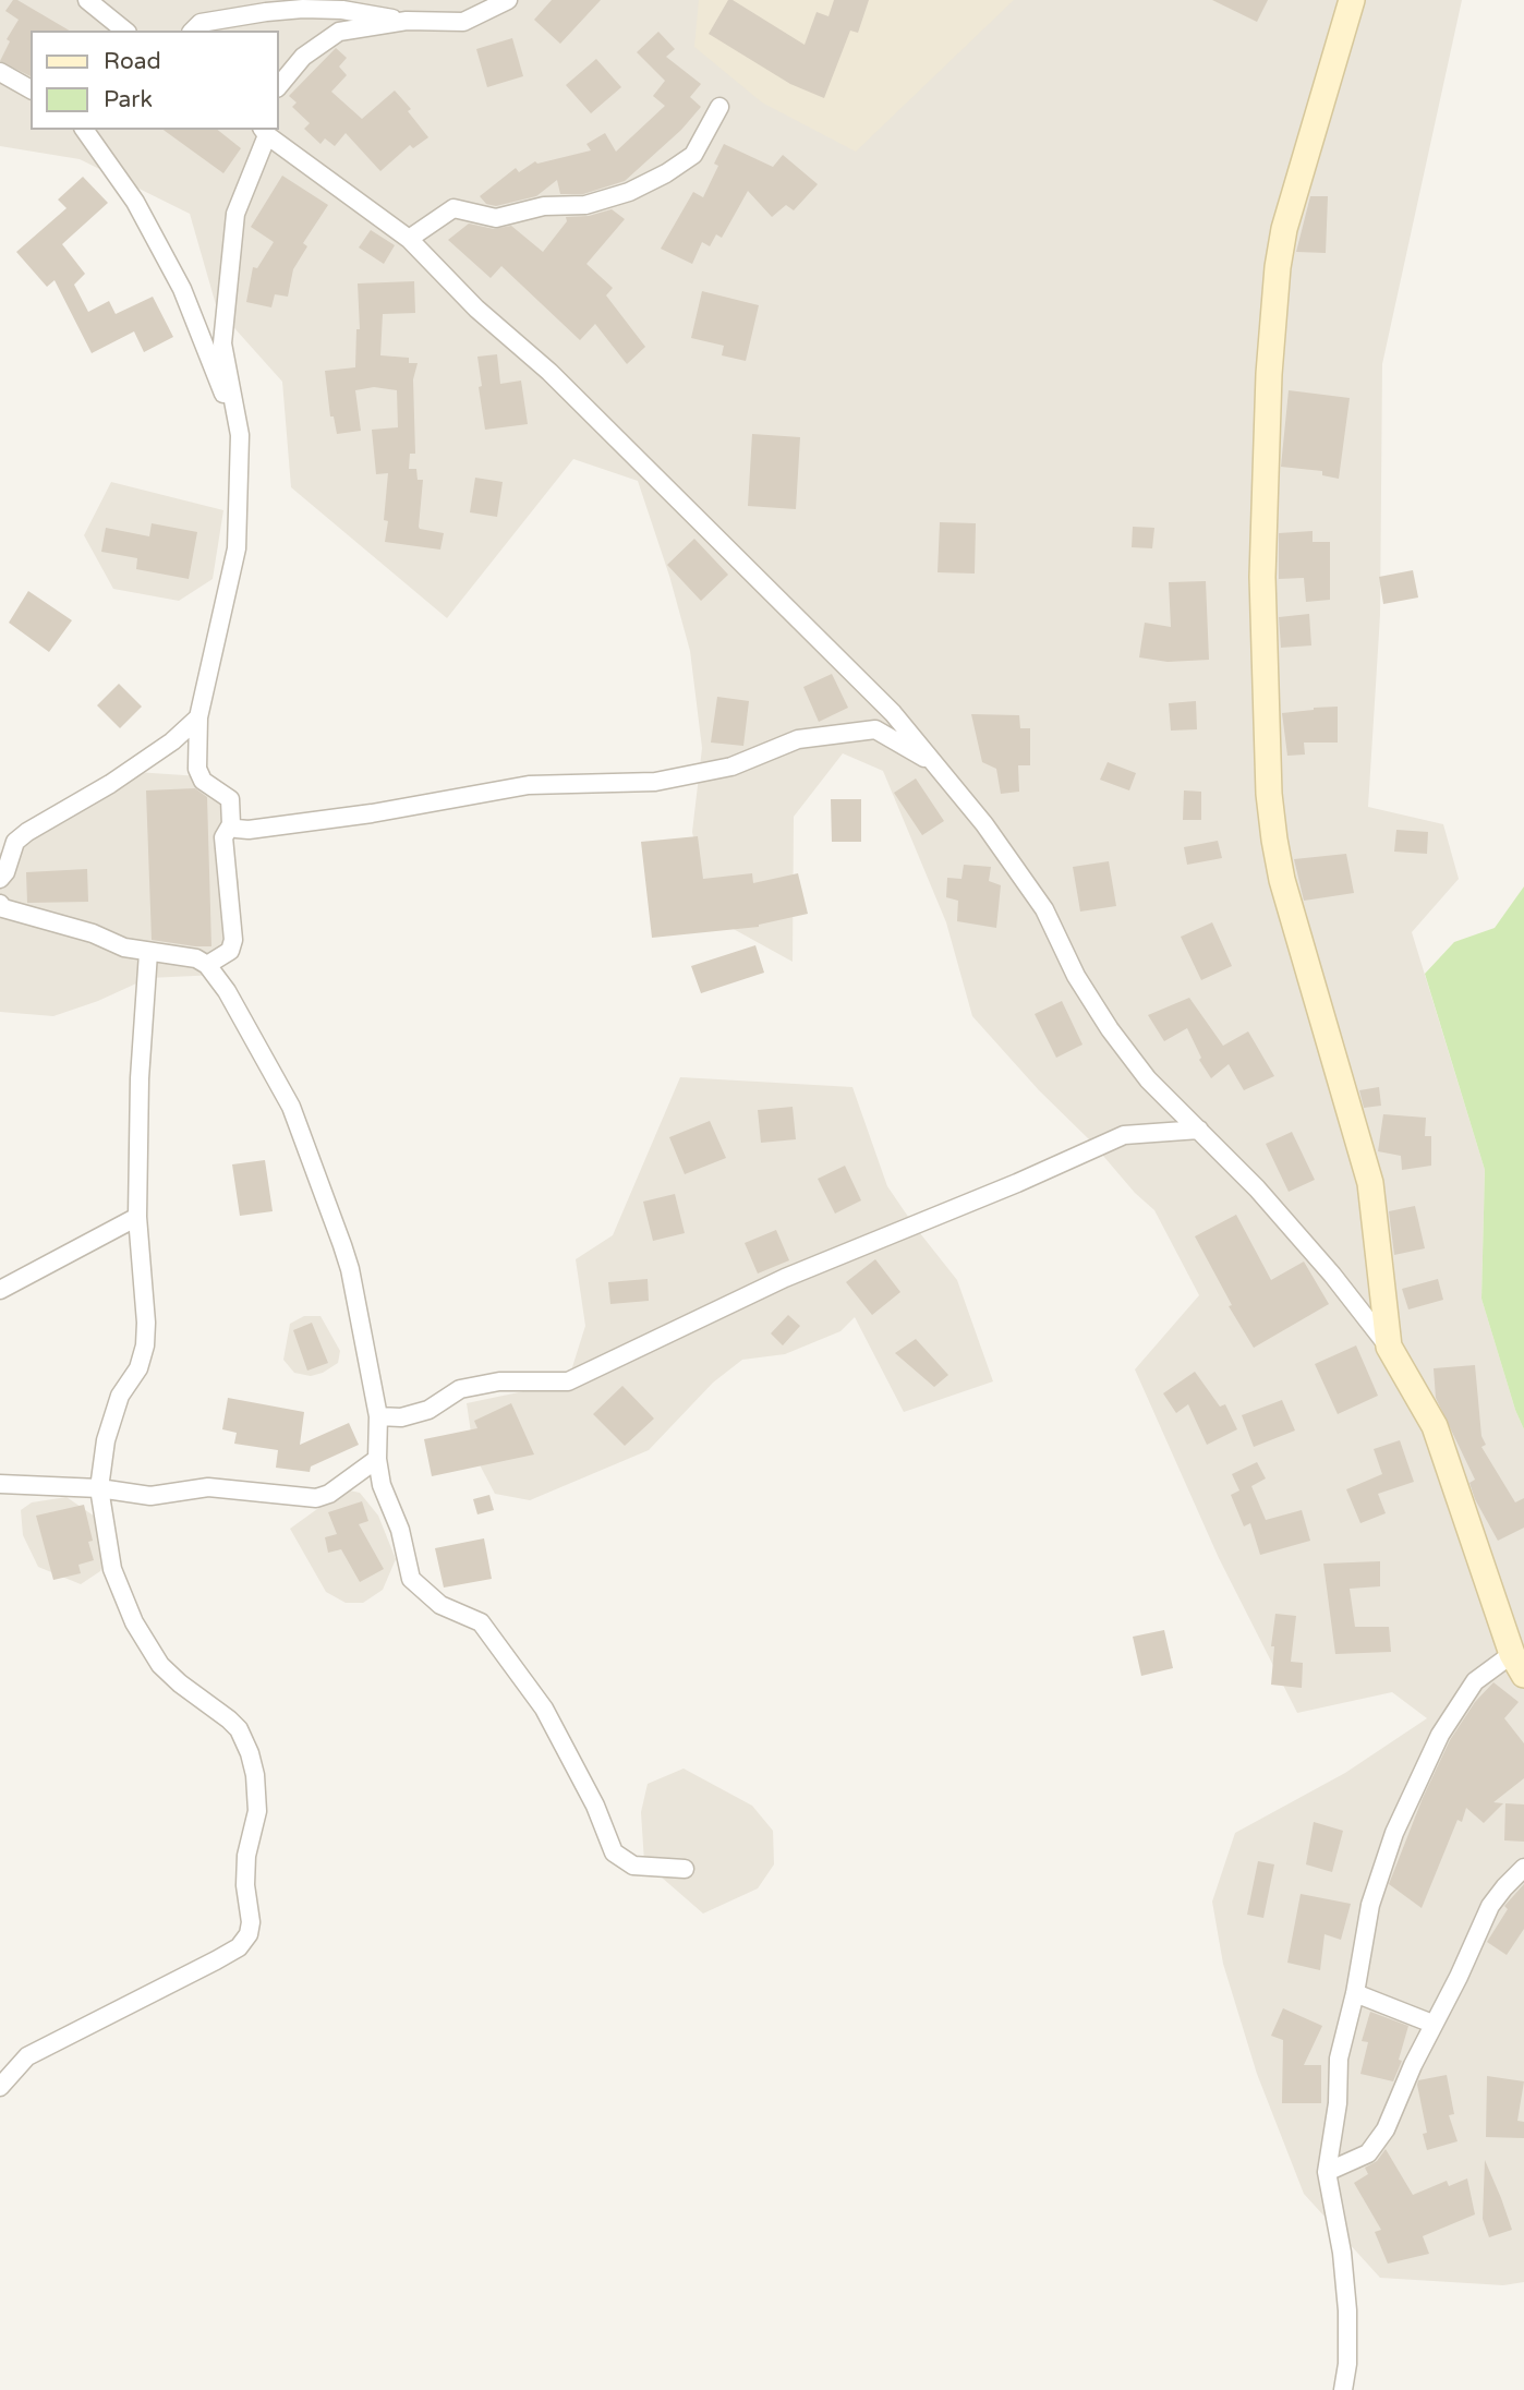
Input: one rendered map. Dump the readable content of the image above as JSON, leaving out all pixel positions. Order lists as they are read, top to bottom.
{
  "legend": ["Road", "Park"]
}
